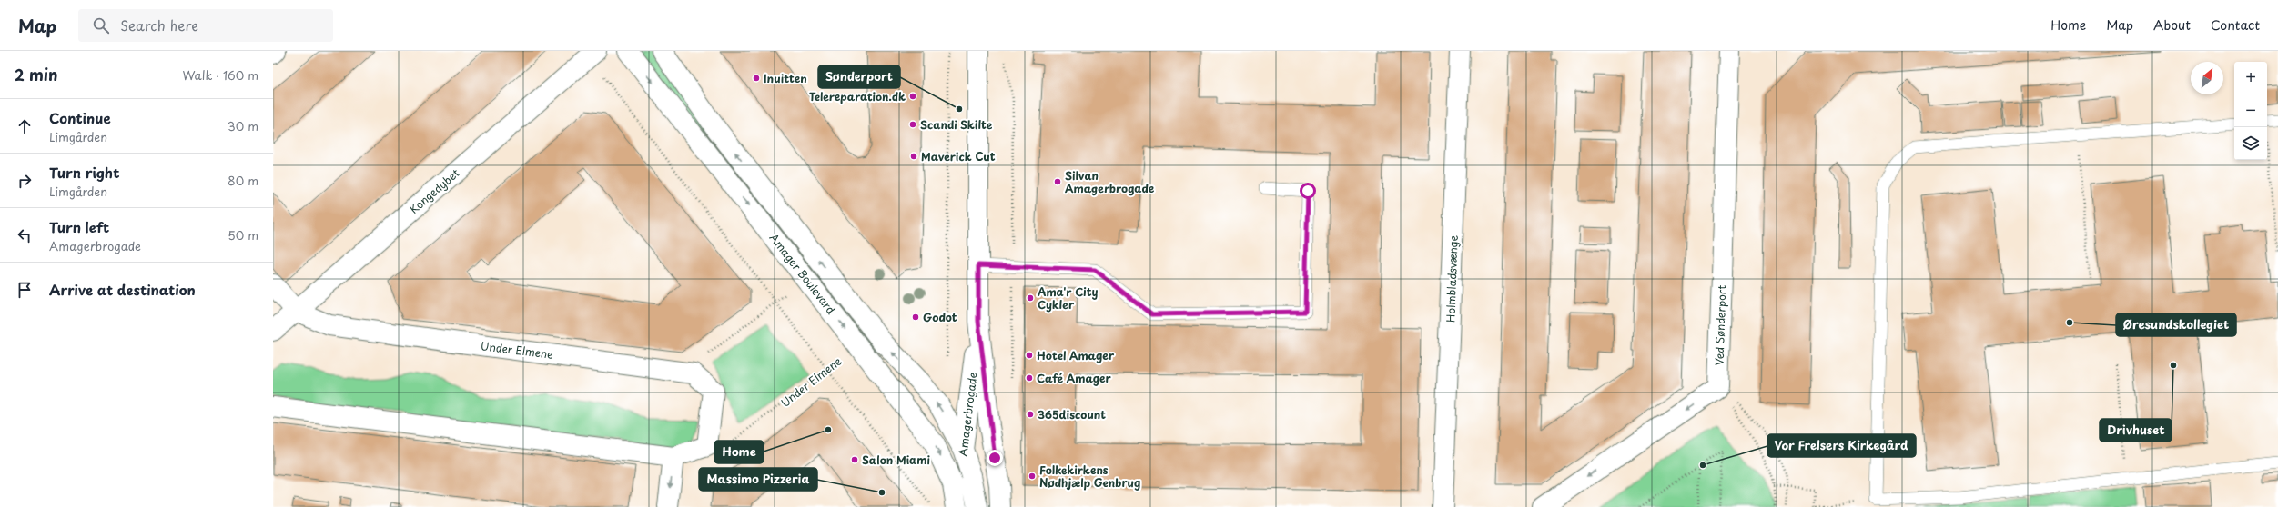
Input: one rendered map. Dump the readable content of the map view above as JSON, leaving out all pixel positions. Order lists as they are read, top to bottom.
{
  "streets": {
    "street": [
      "Kongedybet",
      "Amager Boulevard",
      "Holmbladsvænge",
      "Ved Sønderport",
      "Under Elmene",
      "Amagerbrogade"
    ]
  },
  "crossings": [
    ["Kongedybet", "Under Elmene"],
    ["Amager Boulevard", "Under Elmene"],
    ["Amager Boulevard", "Amagerbrogade"]
  ],
  "places": [
    "Inuitten",
    "Telereparation.dk",
    "Sønderport",
    "Scandi Skilte",
    "Maverick Cut",
    "Silvan Amagerbrogade",
    "Ama'r City Cykler",
    "Godot",
    "Øresundskollegiet",
    "Hotel Amager",
    "Drivhuset",
    "Café Amager",
    "365discount",
    "Home",
    "Salon Miami",
    "Vor Frelsers Kirkegård",
    "Folkekirkens Nødhjælp Genbrug",
    "Massimo Pizzeria"
  ],
  "north": "top right",
  "page": {
    "header": "Map",
    "search": "Search here",
    "nav": [
      "Home",
      "Map",
      "About",
      "Contact"
    ],
    "heading": ["2 min", "Walk · 160 m"],
    "map_buttons": ["+", "−"],
    "list": [
      ["Continue", "Limgården", "30 m"],
      ["Turn right", "Limgården", "80 m"],
      ["Turn left", "Amagerbrogade", "50 m"],
      "Arrive at destination"
    ]
  }
}
